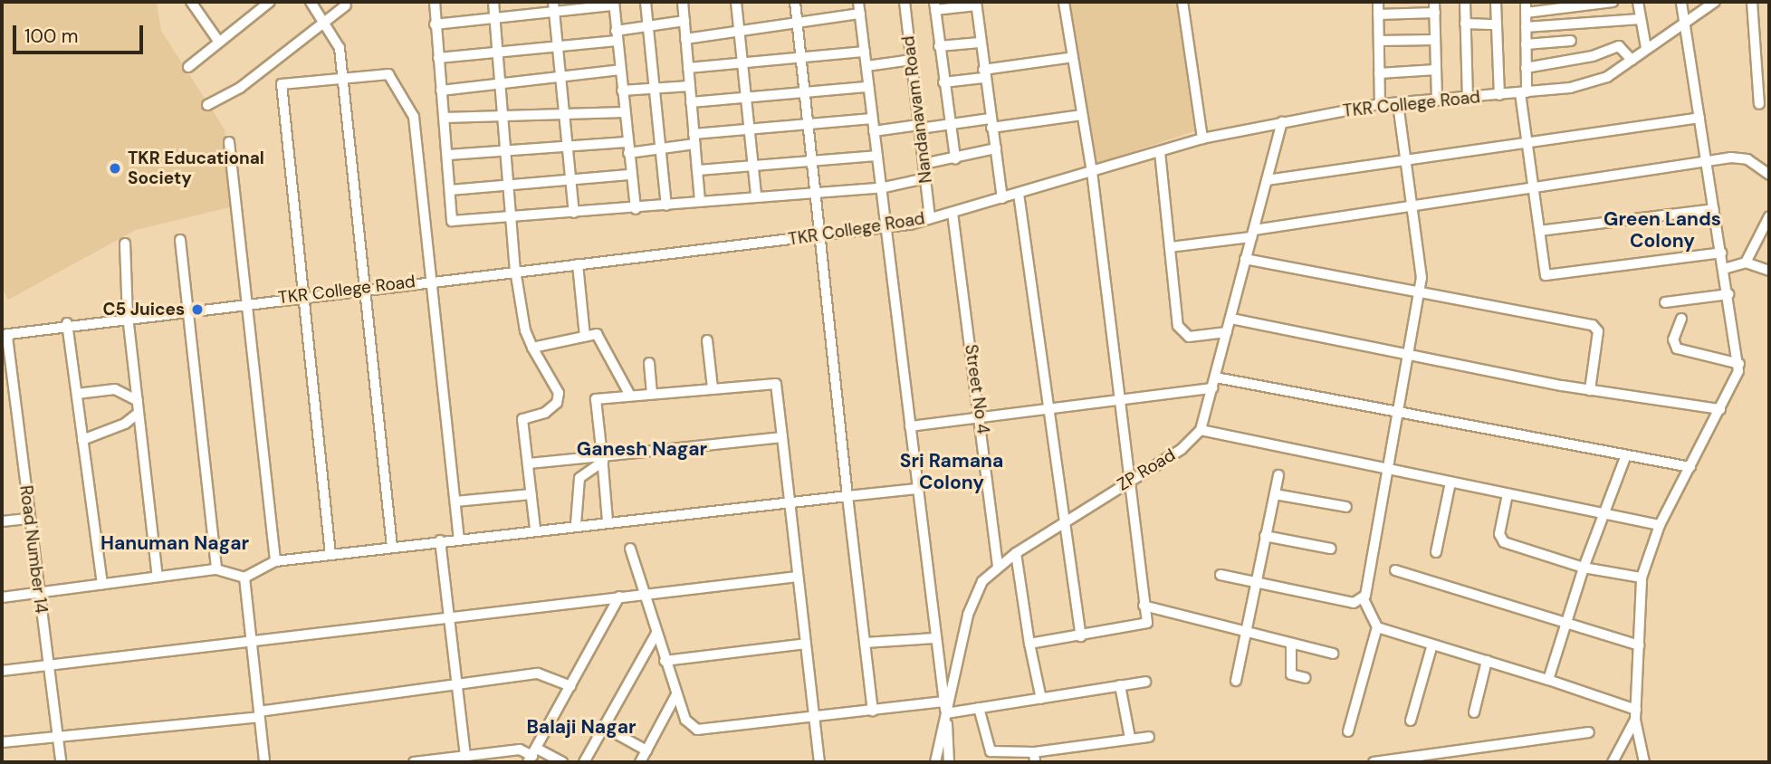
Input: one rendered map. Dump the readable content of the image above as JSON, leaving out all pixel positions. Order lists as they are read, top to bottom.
{
  "streets": {
    "street": [
      "TKR College Road",
      "Nandanavam Road",
      "Street No 4",
      "ZP Road",
      "Road Number 14"
    ]
  },
  "crossings": [
    ["TKR College Road", "Nandanavam Road"],
    ["TKR College Road", "Street No 4"],
    ["TKR College Road", "Road Number 14"],
    ["Street No 4", "ZP Road"]
  ],
  "districts": [
    "Green Lands Colony",
    "Ganesh Nagar",
    "Sri Ramana Colony",
    "Hanuman Nagar",
    "Balaji Nagar"
  ],
  "places": ["TKR Educational Society", "C5 Juices"],
  "scale_bar": "100 m"
}
